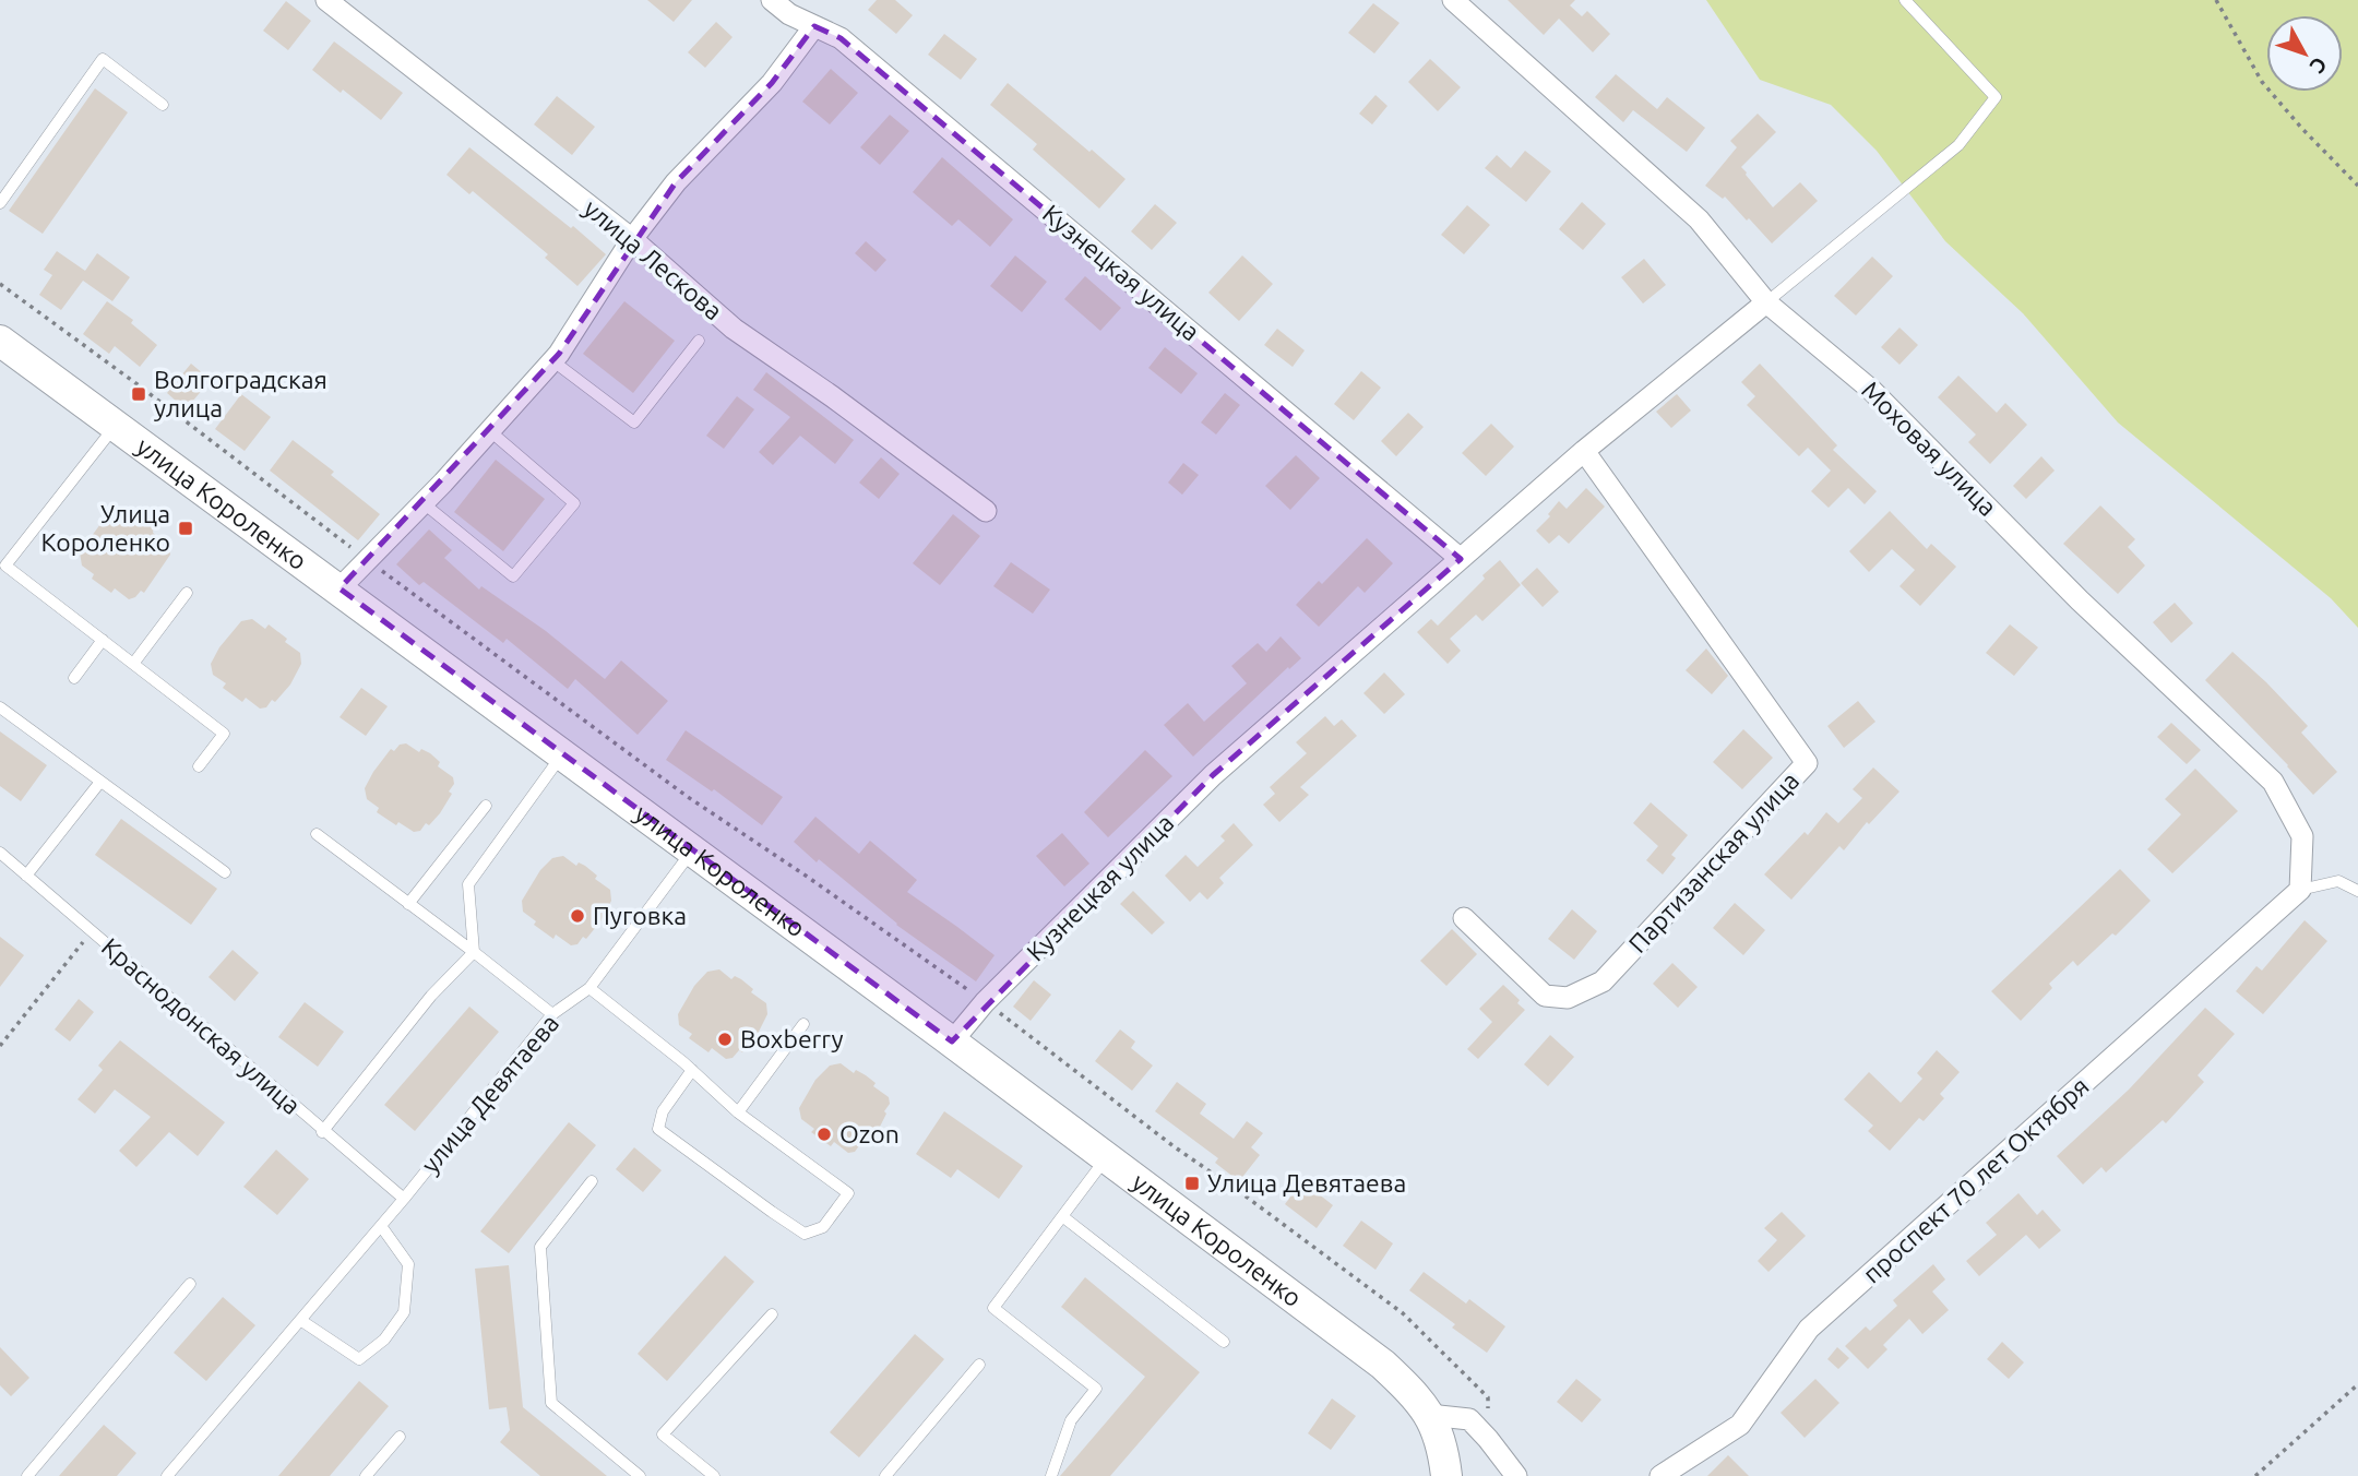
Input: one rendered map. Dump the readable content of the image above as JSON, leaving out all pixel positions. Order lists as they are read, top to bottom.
{
  "streets": {
    "street": [
      "улица Лескова",
      "Кузнецкая улица",
      "Моховая улица",
      "улица Короленко",
      "Партизанская улица",
      "проспект 70 лет Октября"
    ],
    "lane": ["Краснодонская улица", "улица Девятаева"]
  },
  "crossings": [
    ["Кузнецкая улица", "Моховая улица"],
    ["Кузнецкая улица", "улица Короленко"],
    ["Кузнецкая улица", "Партизанская улица"],
    ["Моховая улица", "проспект 70 лет Октября"],
    ["улица Короленко", "улица Девятаева"],
    ["Краснодонская улица", "улица Девятаева"]
  ],
  "places": {
    "transit": ["Волгоградская улица", "Улица Короленко", "Улица Девятаева"],
    "other": ["Пуговка", "Boxberry", "Ozon"]
  },
  "north": "bottom right"
}
